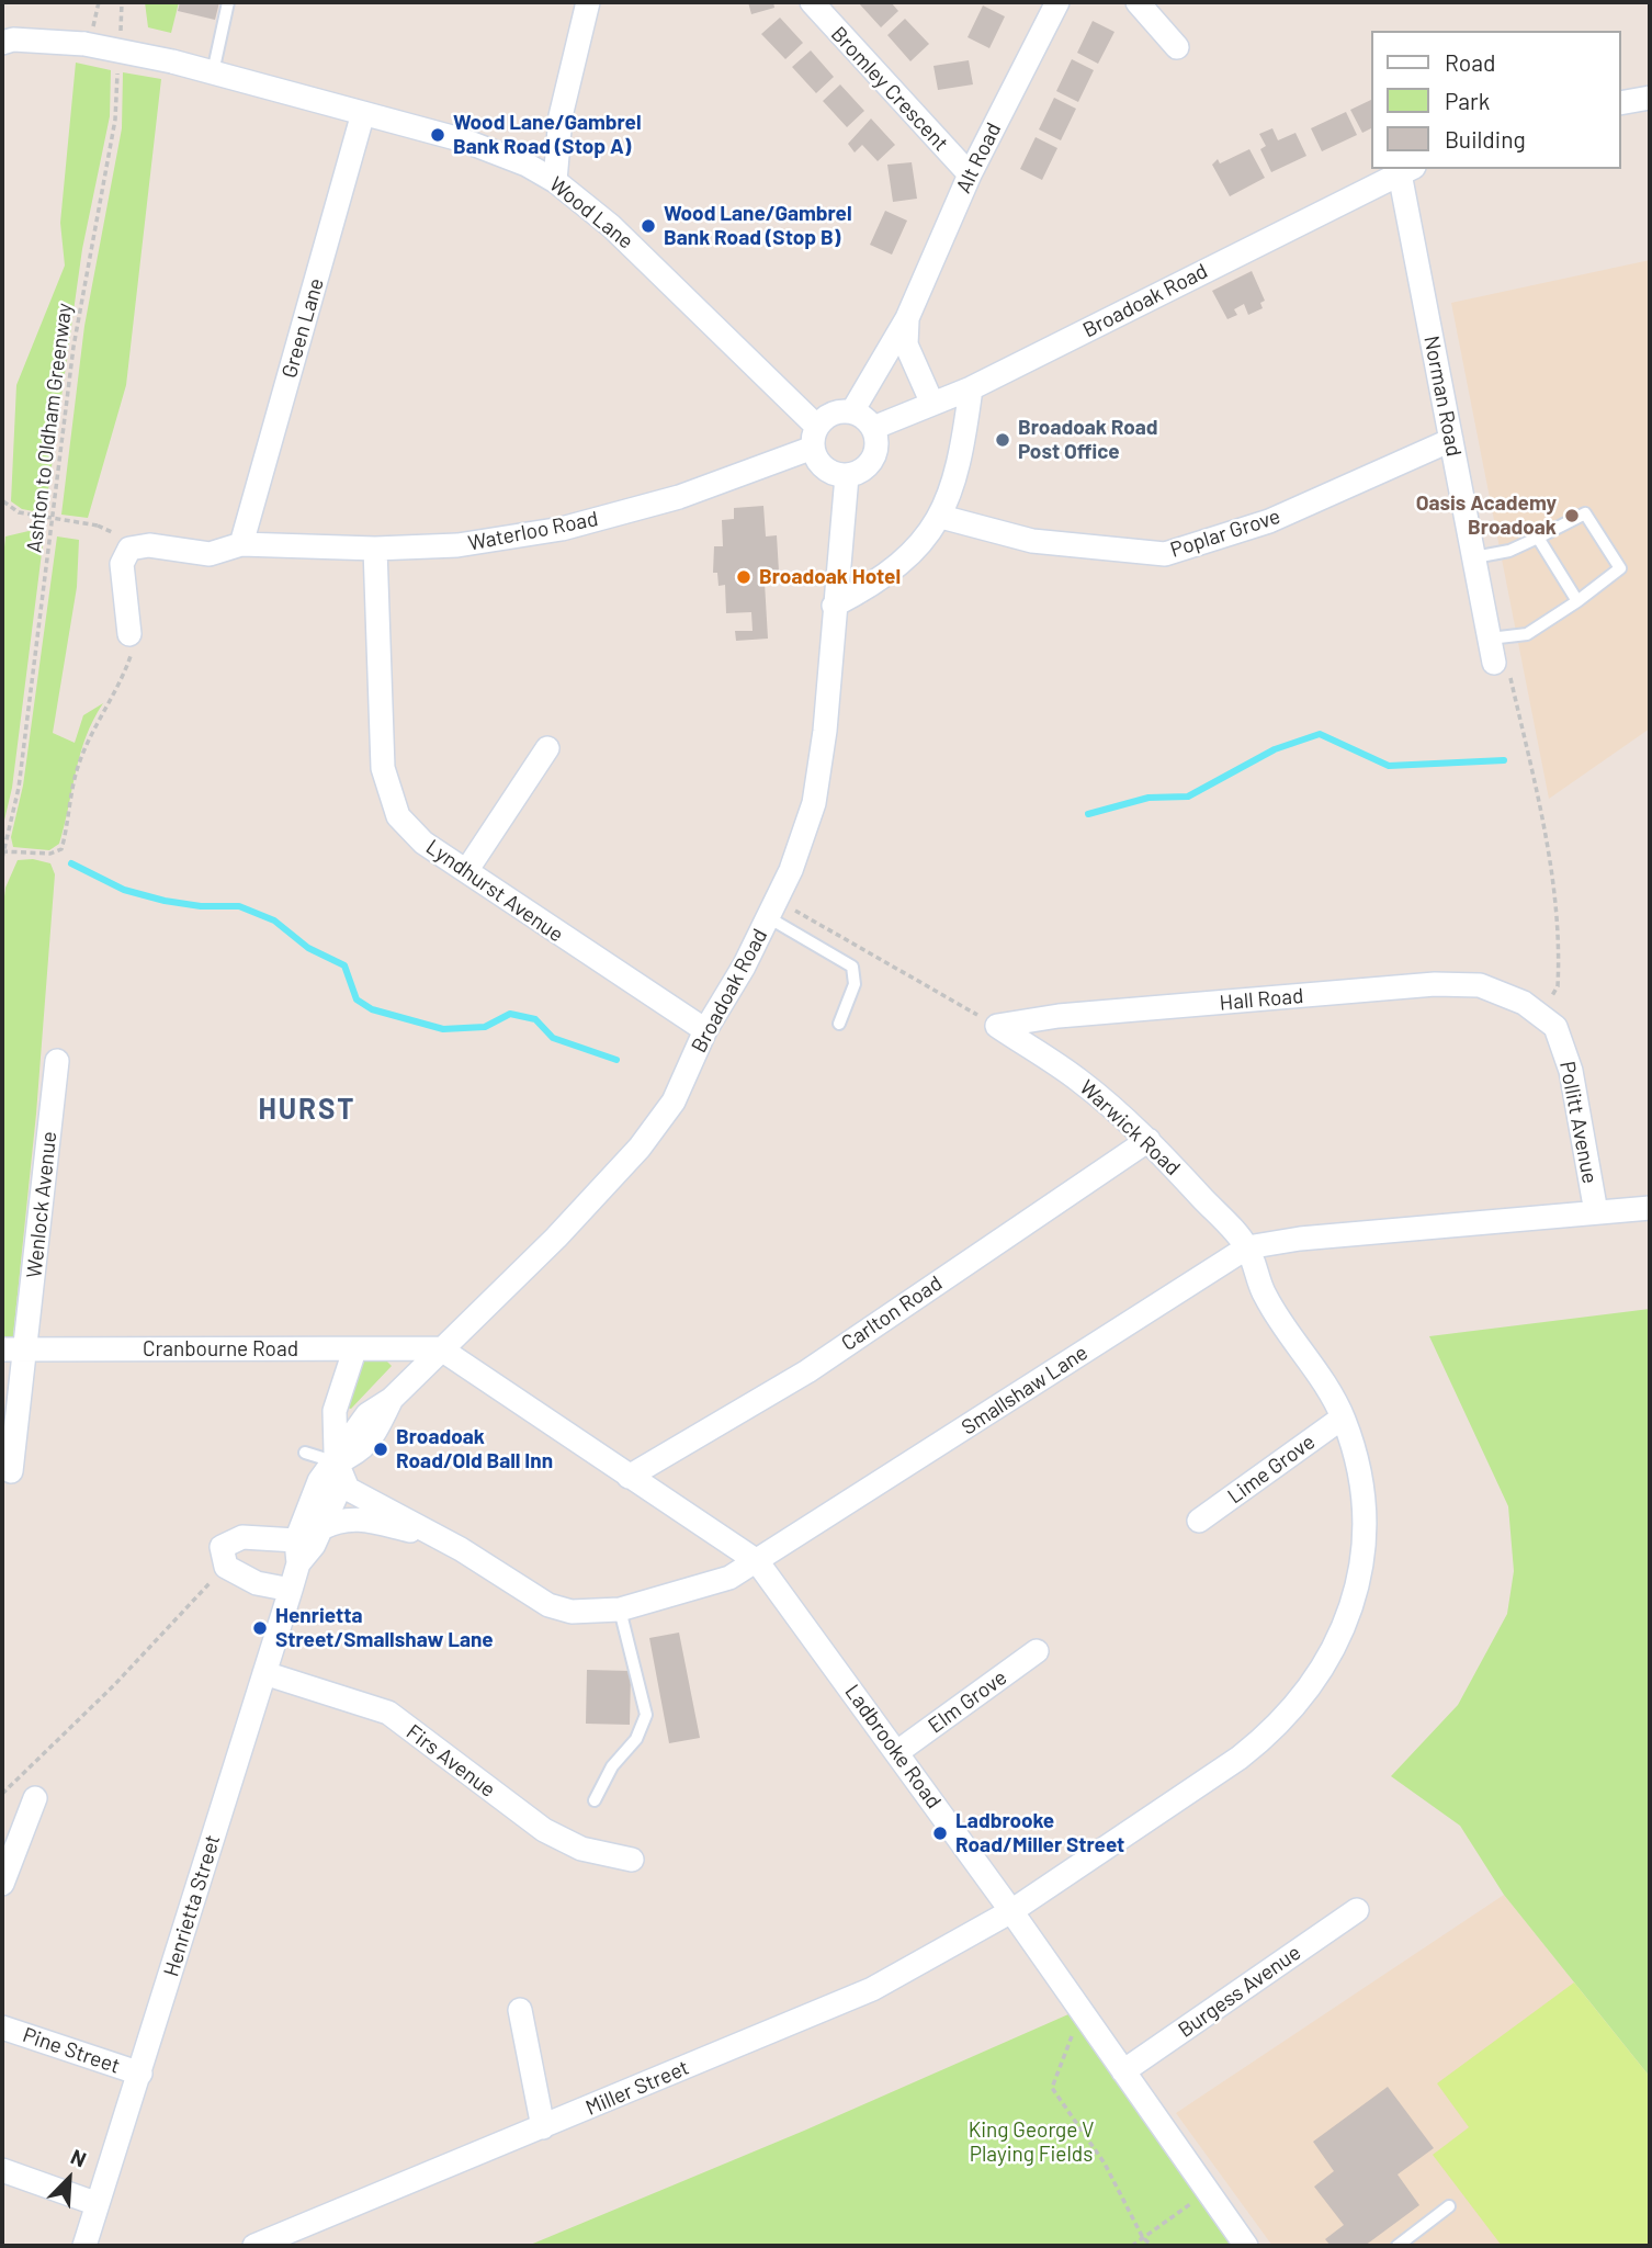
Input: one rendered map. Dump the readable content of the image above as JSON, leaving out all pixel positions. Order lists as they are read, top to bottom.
{
  "streets": {
    "street": [
      "Bromley Crescent",
      "Alt Road",
      "Wood Lane",
      "Broadoak Road",
      "Green Lane",
      "Norman Road",
      "Waterloo Road",
      "Poplar Grove",
      "Lyndhurst Avenue",
      "Hall Road",
      "Pollitt Avenue",
      "Warwick Road",
      "Wenlock Avenue",
      "Carlton Road",
      "Cranbourne Road",
      "Smallshaw Lane",
      "Lime Grove",
      "Elm Grove",
      "Ladbrooke Road",
      "Firs Avenue",
      "Henrietta Street",
      "Burgess Avenue",
      "Pine Street",
      "Miller Street"
    ],
    "path": ["Ashton to Oldham Greenway"]
  },
  "crossings": [
    ["Bromley Crescent", "Alt Road"],
    ["Alt Road", "Wood Lane"],
    ["Alt Road", "Broadoak Road"],
    ["Alt Road", "Waterloo Road"],
    ["Wood Lane", "Broadoak Road"],
    ["Wood Lane", "Green Lane"],
    ["Wood Lane", "Waterloo Road"],
    ["Broadoak Road", "Norman Road"],
    ["Broadoak Road", "Waterloo Road"],
    ["Broadoak Road", "Lyndhurst Avenue"],
    ["Broadoak Road", "Cranbourne Road"],
    ["Broadoak Road", "Smallshaw Lane"],
    ["Broadoak Road", "Ladbrooke Road"],
    ["Broadoak Road", "Henrietta Street"],
    ["Green Lane", "Waterloo Road"],
    ["Norman Road", "Poplar Grove"],
    ["Waterloo Road", "Lyndhurst Avenue"],
    ["Hall Road", "Pollitt Avenue"],
    ["Hall Road", "Warwick Road"],
    ["Pollitt Avenue", "Smallshaw Lane"],
    ["Warwick Road", "Carlton Road"],
    ["Warwick Road", "Smallshaw Lane"],
    ["Warwick Road", "Miller Street"],
    ["Wenlock Avenue", "Cranbourne Road"],
    ["Carlton Road", "Ladbrooke Road"],
    ["Cranbourne Road", "Ladbrooke Road"],
    ["Smallshaw Lane", "Ladbrooke Road"],
    ["Smallshaw Lane", "Henrietta Street"],
    ["Smallshaw Lane", "Miller Street"],
    ["Lime Grove", "Miller Street"],
    ["Elm Grove", "Ladbrooke Road"],
    ["Ladbrooke Road", "Burgess Avenue"],
    ["Ladbrooke Road", "Miller Street"],
    ["Firs Avenue", "Henrietta Street"],
    ["Henrietta Street", "Pine Street"]
  ],
  "districts": ["HURST"],
  "parks": ["King George V Playing Fields"],
  "places": [
    "Wood Lane/Gambrel Bank Road (Stop A)",
    "Wood Lane/Gambrel Bank Road (Stop B)",
    "Broadoak Road Post Office",
    "Oasis Academy Broadoak",
    "Broadoak Hotel",
    "Broadoak Road/Old Ball Inn",
    "Henrietta Street/Smallshaw Lane",
    "Ladbrooke Road/Miller Street"
  ],
  "legend": ["Road", "Park", "Building"],
  "north": "top right"
}
